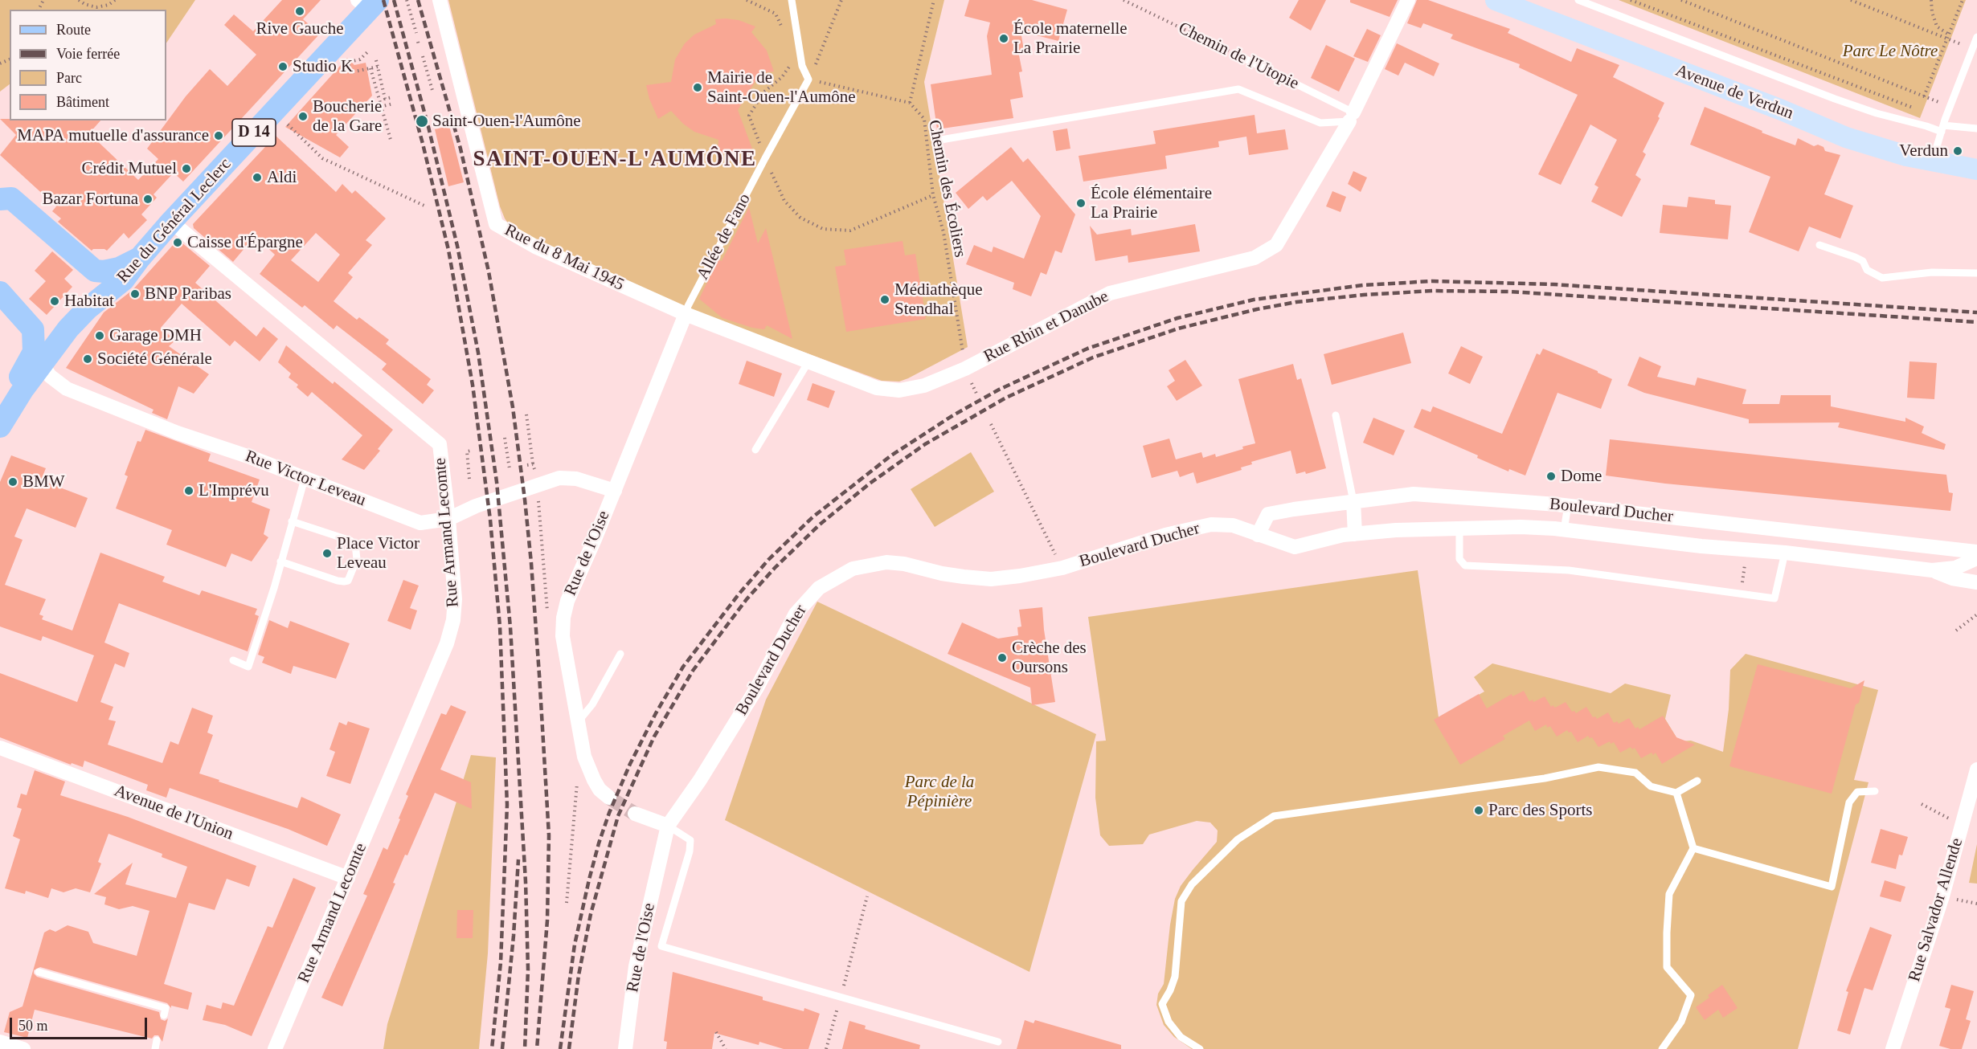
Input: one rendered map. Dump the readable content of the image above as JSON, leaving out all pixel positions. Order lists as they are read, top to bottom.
{
  "streets": {
    "main road": ["Avenue de Verdun", "D 14", "Rue du Général Leclerc"],
    "street": [
      "Rue du 8 Mai 1945",
      "Rue Rhin et Danube",
      "Rue Victor Leveau",
      "Boulevard Ducher",
      "Rue Armand Lecomte",
      "Rue de l'Oise",
      "Avenue de l'Union",
      "Rue Salvador Allende"
    ],
    "lane": ["Chemin de l'Utopie", "Allée de Fano"],
    "path": ["Chemin des Écoliers"]
  },
  "crossings": [
    ["Chemin de l'Utopie", "Rue Rhin et Danube"],
    ["Chemin des Écoliers", "Allée de Fano"],
    ["Chemin des Écoliers", "Rue Rhin et Danube"],
    ["Rue du Général Leclerc", "Rue Victor Leveau"],
    ["Rue du Général Leclerc", "Rue Armand Lecomte"],
    ["Allée de Fano", "Rue du 8 Mai 1945"],
    ["Allée de Fano", "Rue Rhin et Danube"],
    ["Allée de Fano", "Rue de l'Oise"],
    ["Rue du 8 Mai 1945", "Rue Rhin et Danube"],
    ["Rue du 8 Mai 1945", "Rue de l'Oise"],
    ["Rue Rhin et Danube", "Rue de l'Oise"],
    ["Rue Victor Leveau", "Rue Armand Lecomte"],
    ["Rue Victor Leveau", "Rue de l'Oise"],
    ["Boulevard Ducher", "Rue de l'Oise"],
    ["Rue Armand Lecomte", "Avenue de l'Union"]
  ],
  "districts": ["SAINT-OUEN-L'AUMÔNE"],
  "parks": ["Parc Le Nôtre", "Parc de la Pépinière"],
  "places": [
    "Rive Gauche",
    "École maternelle La Prairie",
    "Studio K",
    "Mairie de Saint-Ouen-l'Aumône",
    "Boucherie de la Gare",
    "Saint-Ouen-l'Aumône",
    "MAPA mutuelle d'assurance",
    "Verdun",
    "Crédit Mutuel",
    "Aldi",
    "Bazar Fortuna",
    "École élémentaire La Prairie",
    "Caisse d'Épargne",
    "BNP Paribas",
    "Médiathèque Stendhal",
    "Habitat",
    "Garage DMH",
    "Société Générale",
    "Dome",
    "BMW",
    "L'Imprévu",
    "Place Victor Leveau",
    "Crèche des Oursons",
    "Parc des Sports"
  ],
  "legend": [
    "Route",
    "Voie ferrée",
    "Parc",
    "Bâtiment"
  ],
  "scale_bar": "50 m"
}
